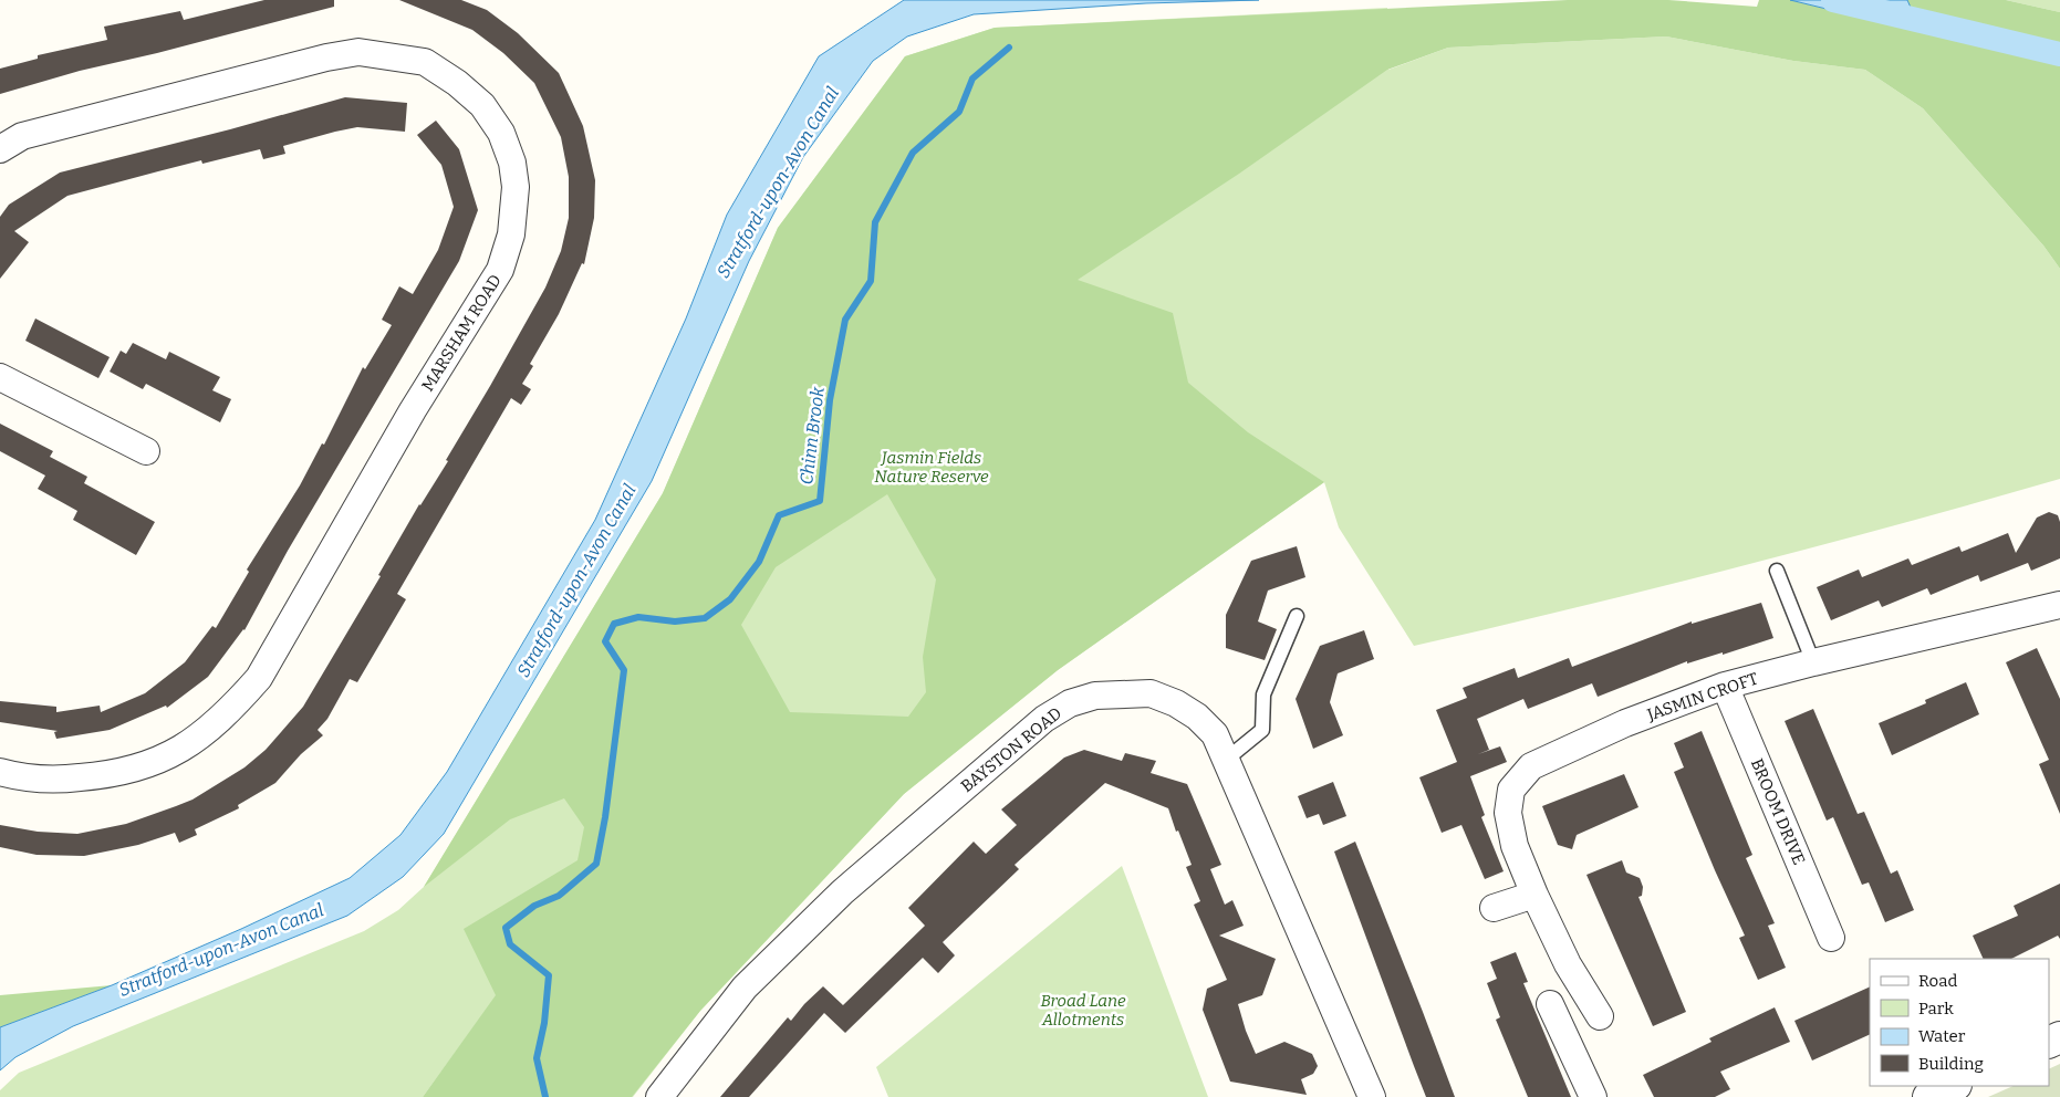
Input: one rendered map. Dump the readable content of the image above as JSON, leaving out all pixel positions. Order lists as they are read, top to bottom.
{
  "streets": {
    "street": [
      "MARSHAM ROAD",
      "JASMIN CROFT",
      "BAYSTON ROAD",
      "BROOM DRIVE"
    ]
  },
  "crossings": [
    ["JASMIN CROFT", "BROOM DRIVE"]
  ],
  "water": ["Stratford-upon-Avon Canal", "Chinn Brook"],
  "parks": ["Jasmin Fields Nature Reserve", "Broad Lane Allotments"],
  "legend": [
    "Road",
    "Park",
    "Water",
    "Building"
  ]
}
